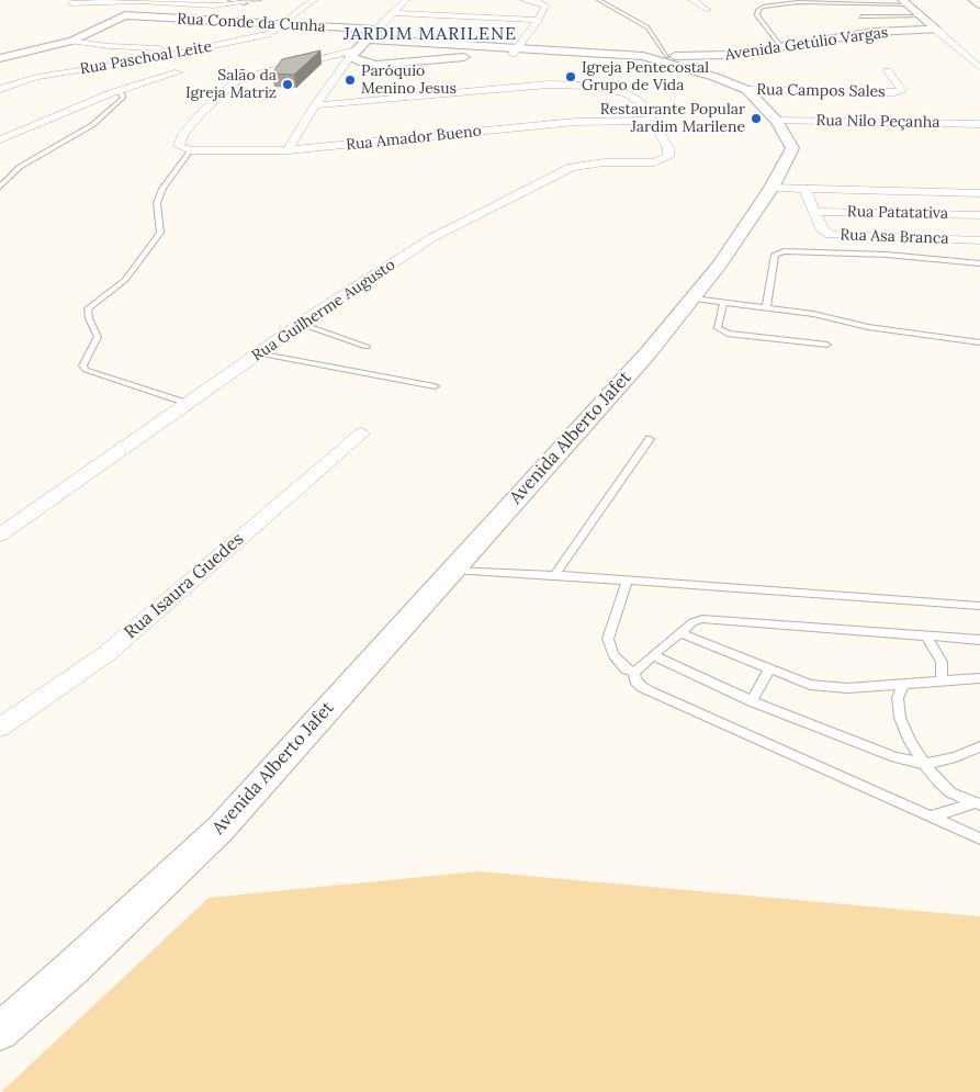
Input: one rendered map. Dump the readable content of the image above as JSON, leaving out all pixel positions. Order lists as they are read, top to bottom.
{
  "streets": {
    "street": [
      "Rua Conde da Cunha",
      "Avenida Getúlio Vargas",
      "Rua Paschoal Leite",
      "Rua Campos Sales",
      "Rua Nilo Peçanha",
      "Rua Amador Bueno",
      "Rua Patatativa",
      "Rua Asa Branca",
      "Rua Guilherme Augusto",
      "Avenida Alberto Jafet",
      "Rua Isaura Guedes"
    ]
  },
  "crossings": [
    ["Rua Conde da Cunha", "Rua Paschoal Leite"],
    ["Avenida Getúlio Vargas", "Avenida Alberto Jafet"],
    ["Rua Campos Sales", "Avenida Alberto Jafet"],
    ["Rua Nilo Peçanha", "Avenida Alberto Jafet"],
    ["Rua Amador Bueno", "Rua Guilherme Augusto"],
    ["Rua Patatativa", "Rua Asa Branca"]
  ],
  "districts": ["JARDIM MARILENE"],
  "places": [
    "Igreja Pentecostal Grupo de Vida",
    "Paróquio Menino Jesus",
    "Salão da Igreja Matriz",
    "Restaurante Popular Jardim Marilene"
  ]
}
